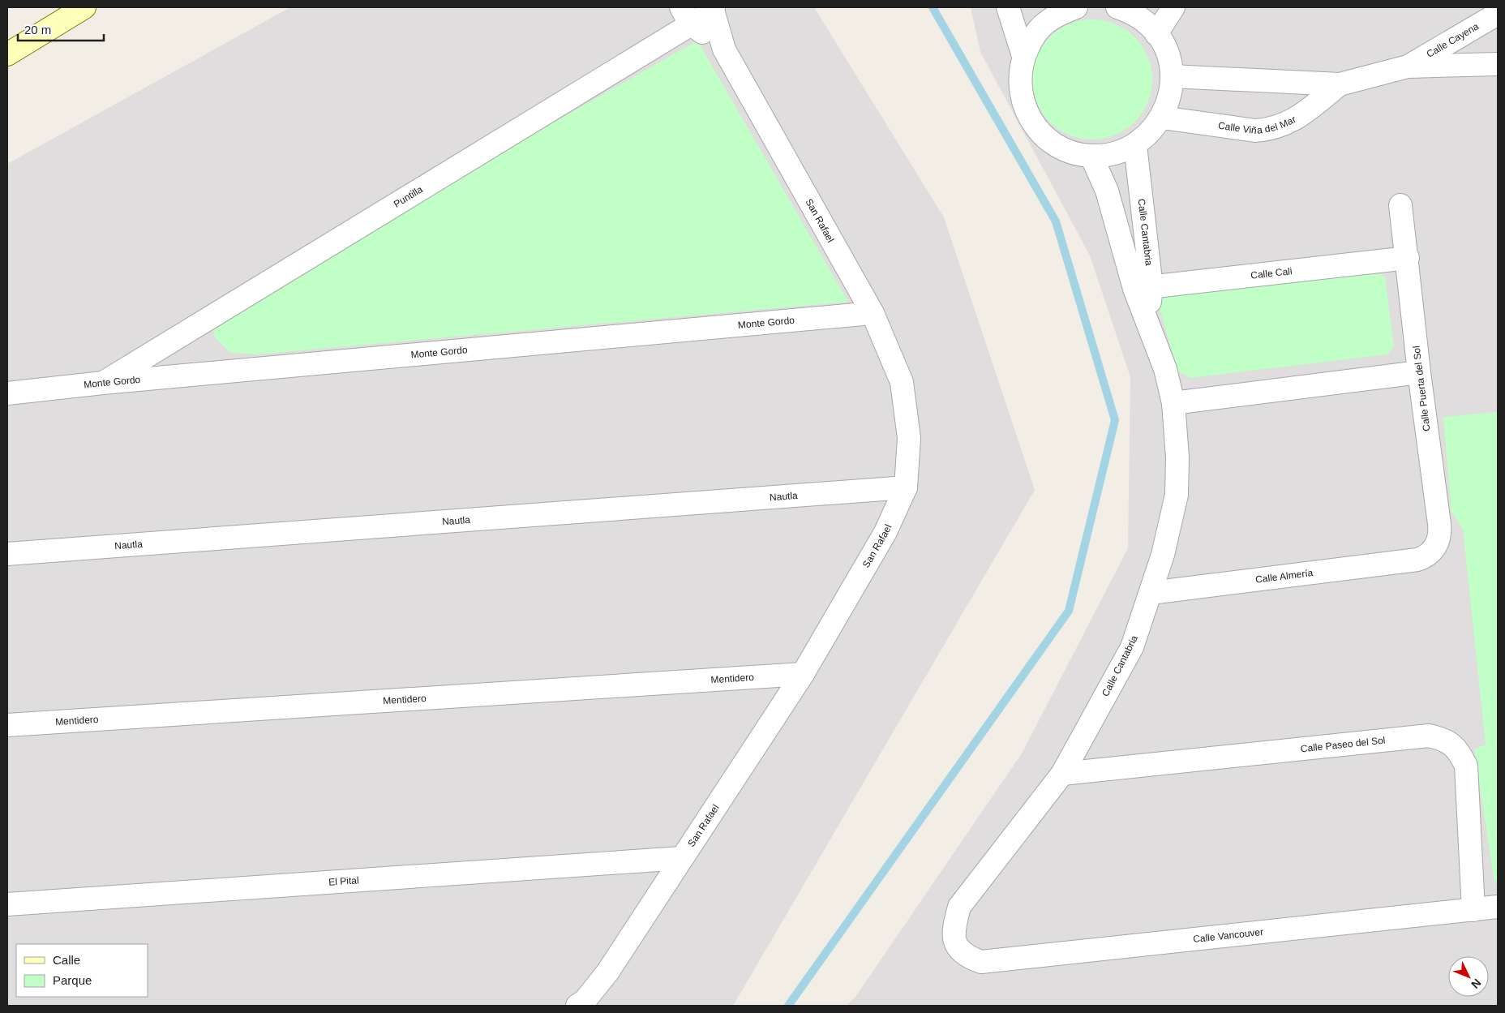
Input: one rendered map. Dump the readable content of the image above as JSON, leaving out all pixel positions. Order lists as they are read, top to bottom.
{
  "streets": {
    "street": [
      "Calle Cayena",
      "Calle Viña del Mar",
      "Puntilla",
      "San Rafael",
      "Calle Cantabria",
      "Calle Cali",
      "Monte Gordo",
      "Calle Puerta del Sol",
      "Nautla",
      "Calle Almería",
      "Mentidero",
      "Calle Paseo del Sol",
      "El Pital",
      "Calle Vancouver"
    ]
  },
  "crossings": [
    ["Calle Cayena", "Calle Viña del Mar"],
    ["Puntilla", "San Rafael"],
    ["Puntilla", "Monte Gordo"],
    ["San Rafael", "Monte Gordo"],
    ["San Rafael", "Nautla"],
    ["San Rafael", "Mentidero"],
    ["San Rafael", "El Pital"],
    ["Calle Cantabria", "Calle Cali"],
    ["Calle Cantabria", "Calle Almería"],
    ["Calle Cantabria", "Calle Paseo del Sol"],
    ["Calle Cantabria", "Calle Vancouver"],
    ["Calle Cali", "Calle Puerta del Sol"],
    ["Calle Puerta del Sol", "Calle Almería"],
    ["Calle Paseo del Sol", "Calle Vancouver"]
  ],
  "legend": ["Calle", "Parque"],
  "scale_bar": "20 m",
  "north": "bottom right"
}
